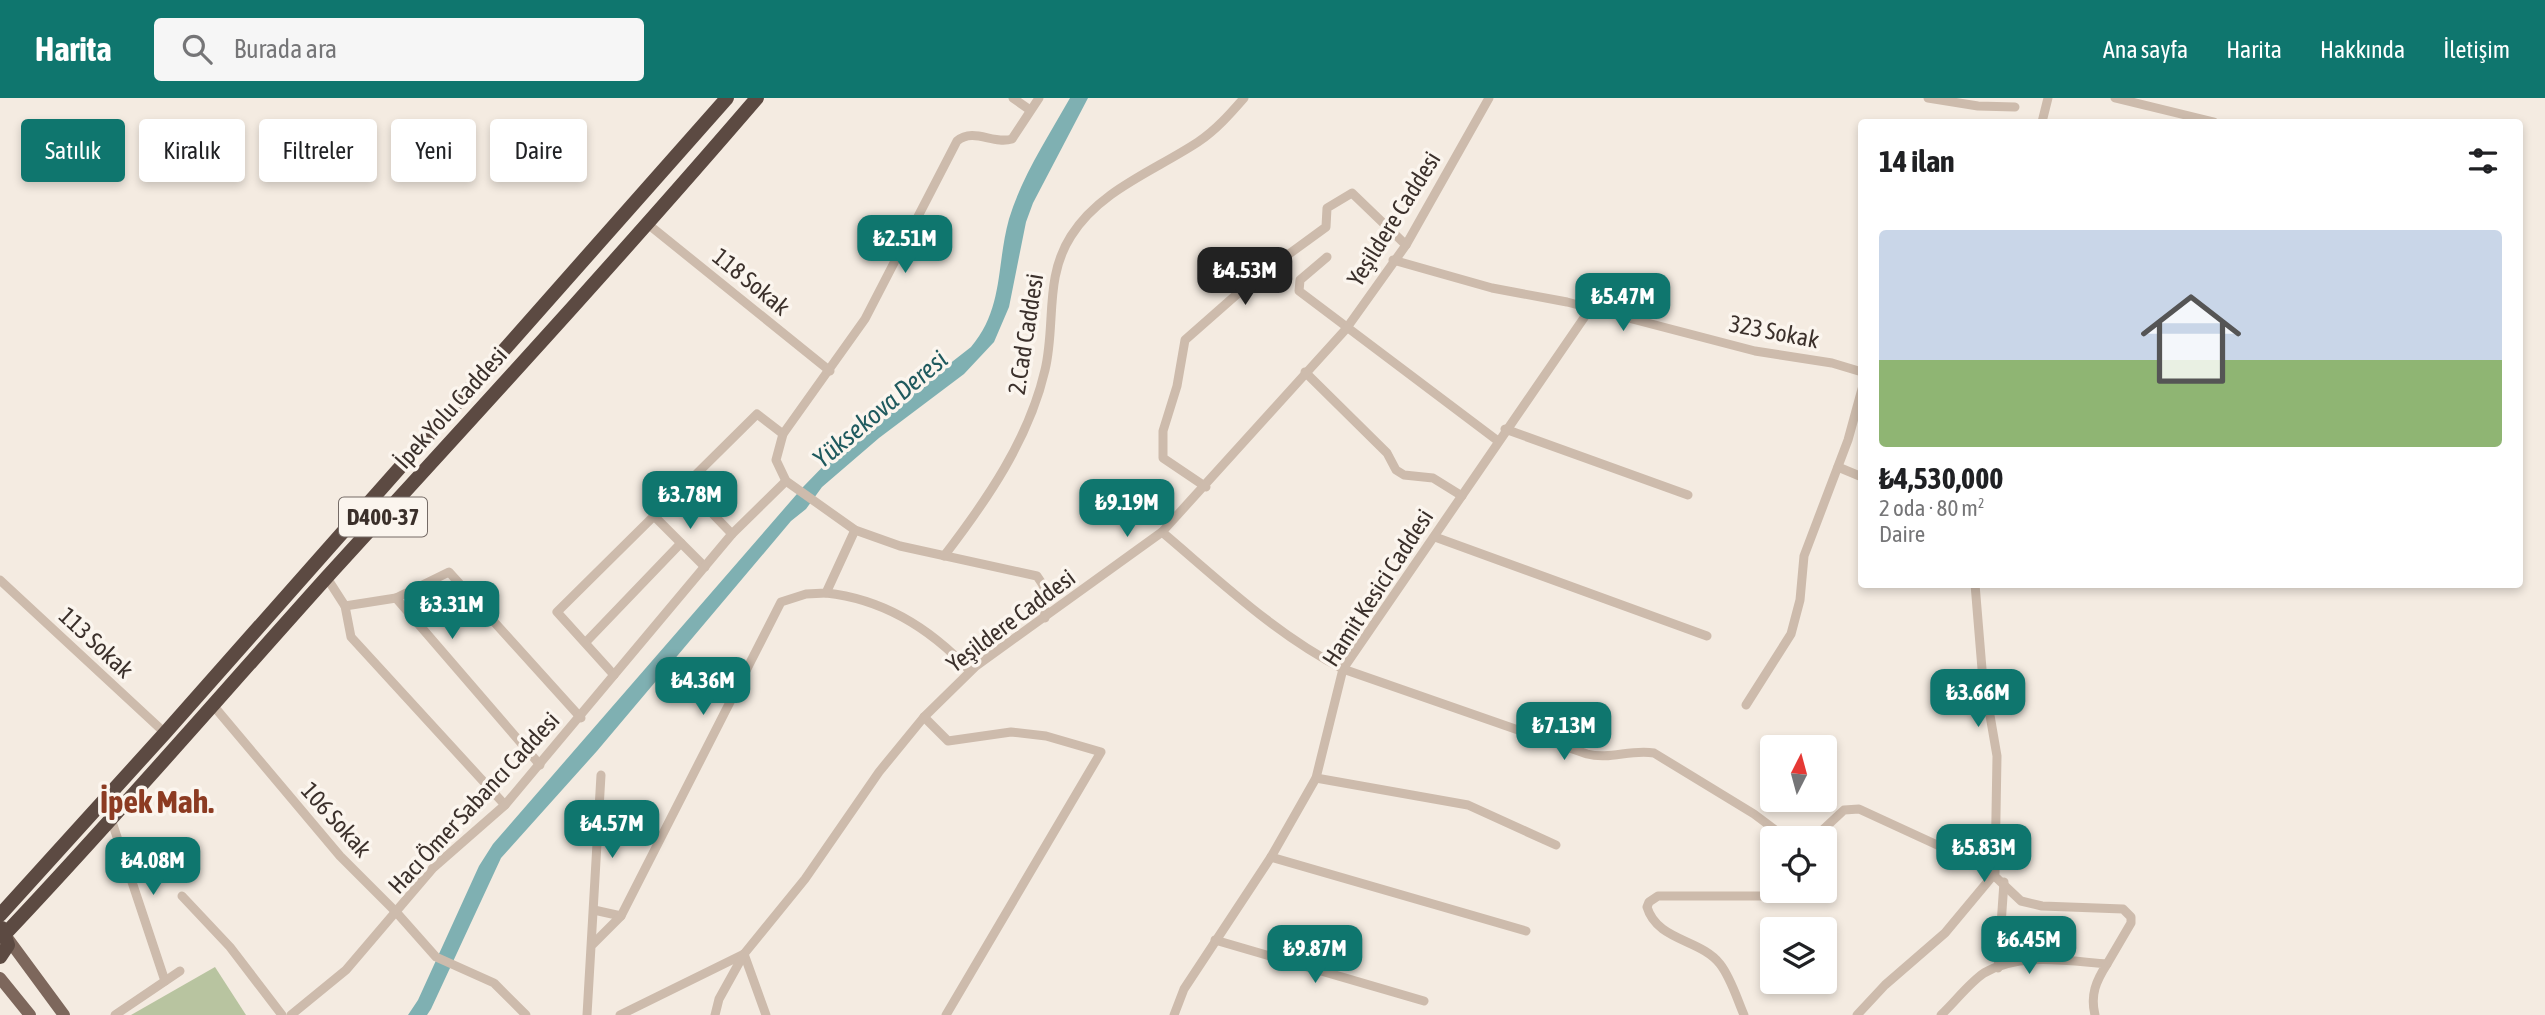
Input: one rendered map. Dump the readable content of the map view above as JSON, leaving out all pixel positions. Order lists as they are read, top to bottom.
{
  "streets": {
    "highway": ["İpek Yolu Caddesi", "D400-37"],
    "street": [
      "Yeşildere Caddesi",
      "118 Sokak",
      "323 Sokak",
      "2.Cad Caddesi",
      "Hamit Kesici Caddesi",
      "113 Sokak",
      "Hacı Ömer Sabancı Caddesi",
      "106 Sokak"
    ]
  },
  "crossings": [
    ["Yeşildere Caddesi", "323 Sokak"],
    ["118 Sokak", "İpek Yolu Caddesi"],
    ["323 Sokak", "Hamit Kesici Caddesi"],
    ["İpek Yolu Caddesi", "113 Sokak"],
    ["İpek Yolu Caddesi", "106 Sokak"],
    ["Hacı Ömer Sabancı Caddesi", "106 Sokak"]
  ],
  "districts": ["İpek Mah."],
  "water": ["Yüksekova Deresi"],
  "north": "top",
  "page": {
    "header": "Harita",
    "search": "Burada ara",
    "nav": [
      "Ana sayfa",
      "Harita",
      "Hakkında",
      "İletişim"
    ],
    "chip": [
      "Satılık",
      "Kiralık",
      "Filtreler",
      "Yeni",
      "Daire"
    ],
    "heading": "14 ilan",
    "list": [
      {
        "name": "₺4,530,000",
        "note": "2 oda · 80 m² · Daire"
      }
    ],
    "price": [
      "₺2.51M",
      "₺4.53M",
      "₺5.47M",
      "₺3.78M",
      "₺9.19M",
      "₺3.31M",
      "₺4.36M",
      "₺3.66M",
      "₺7.13M",
      "₺4.57M",
      "₺5.83M",
      "₺4.08M",
      "₺6.45M",
      "₺9.87M"
    ]
  }
}
